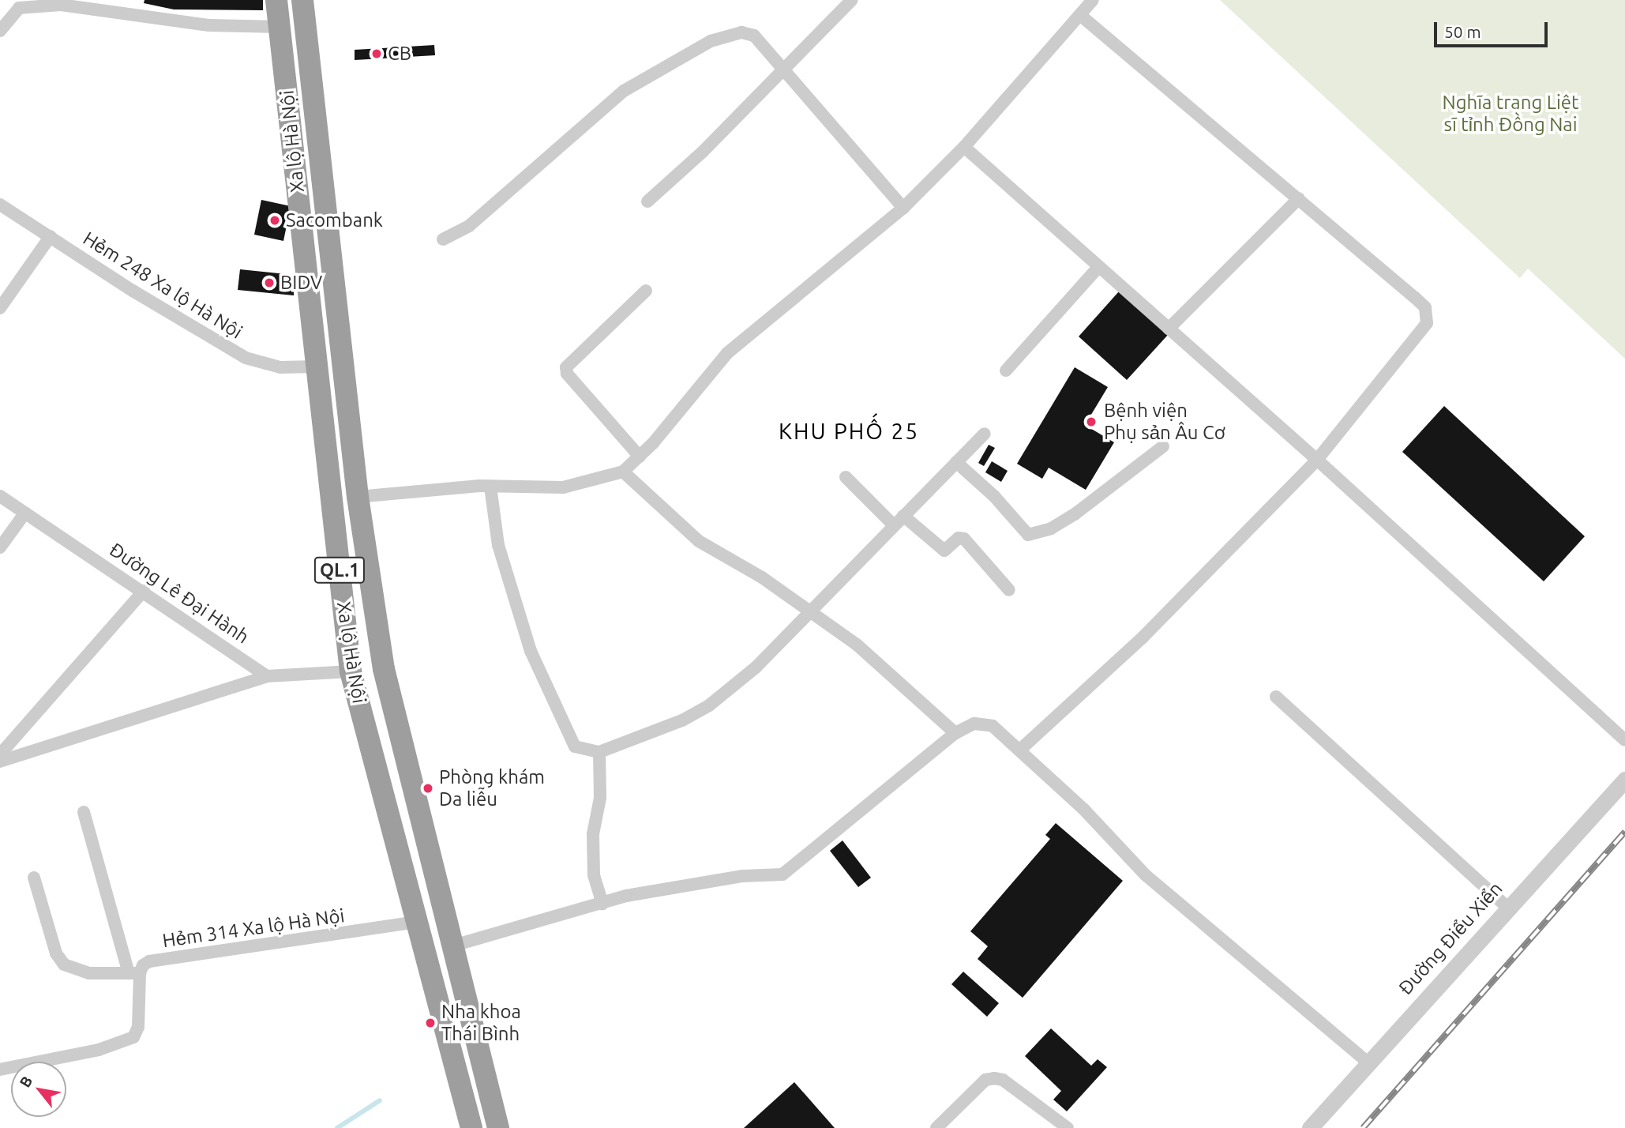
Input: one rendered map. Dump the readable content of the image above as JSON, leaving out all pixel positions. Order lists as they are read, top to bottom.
{
  "streets": {
    "highway": ["Xa lộ Hà Nội", "QL.1"],
    "street": [
      "Hẻm 248 Xa lộ Hà Nội",
      "Đường Lê Đại Hành",
      "Hẻm 314 Xa lộ Hà Nội",
      "Đường Điểu Xiển"
    ]
  },
  "crossings": [
    ["Xa lộ Hà Nội", "Hẻm 248 Xa lộ Hà Nội"],
    ["Xa lộ Hà Nội", "Hẻm 314 Xa lộ Hà Nội"]
  ],
  "districts": ["KHU PHỐ 25"],
  "parks": ["Nghĩa trang Liệt sĩ tỉnh Đồng Nai"],
  "places": [
    "CB",
    "Sacombank",
    "BIDV",
    "Bệnh viện Phụ sản Âu Cơ",
    "Phòng khám Da liễu",
    "Nha khoa Thái Bình"
  ],
  "scale_bar": "50 m",
  "north": "top left"
}
